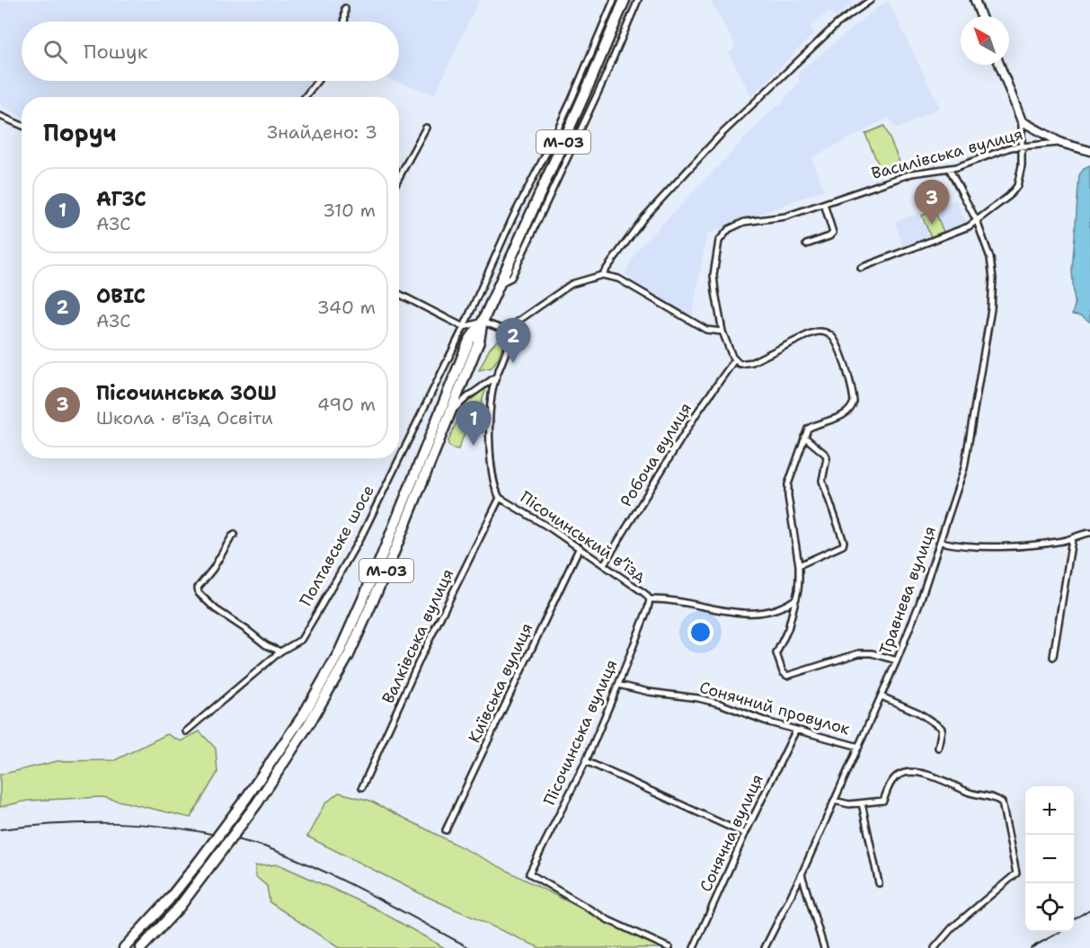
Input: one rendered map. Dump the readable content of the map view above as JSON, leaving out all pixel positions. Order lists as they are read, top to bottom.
{
  "streets": {
    "highway": ["М-03"],
    "street": [
      "Василівська вулиця",
      "Робоча вулиця",
      "Пісочинський в’їзд",
      "Полтавське шосе",
      "Травнева вулиця",
      "Валківська вулиця",
      "Київська вулиця",
      "Сонячний провулок",
      "Пісочинська вулиця",
      "Сонячна вулиця"
    ]
  },
  "crossings": [
    ["Василівська вулиця", "Робоча вулиця"],
    ["Василівська вулиця", "Травнева вулиця"],
    ["Робоча вулиця", "Пісочинський в’їзд"],
    ["Пісочинський в’їзд", "Валківська вулиця"],
    ["Пісочинський в’їзд", "Київська вулиця"],
    ["Пісочинський в’їзд", "Пісочинська вулиця"],
    ["Травнева вулиця", "Сонячний провулок"],
    ["Сонячний провулок", "Пісочинська вулиця"],
    ["Сонячний провулок", "Сонячна вулиця"]
  ],
  "north": "top left",
  "page": {
    "search": "Пошук",
    "heading": ["Поруч", "Знайдено: 3"],
    "list": [
      {
        "mark": "1",
        "name": "АГЗС",
        "note": "АЗС",
        "value": "310 m"
      },
      {
        "mark": "2",
        "name": "ОВІС",
        "note": "АЗС",
        "value": "340 m"
      },
      {
        "mark": "3",
        "name": "Пісочинська ЗОШ",
        "note": "Школа · в'їзд Освіти",
        "value": "490 m"
      }
    ],
    "pins": ["3", "2", "1"],
    "map_buttons": ["+", "−"]
  }
}
